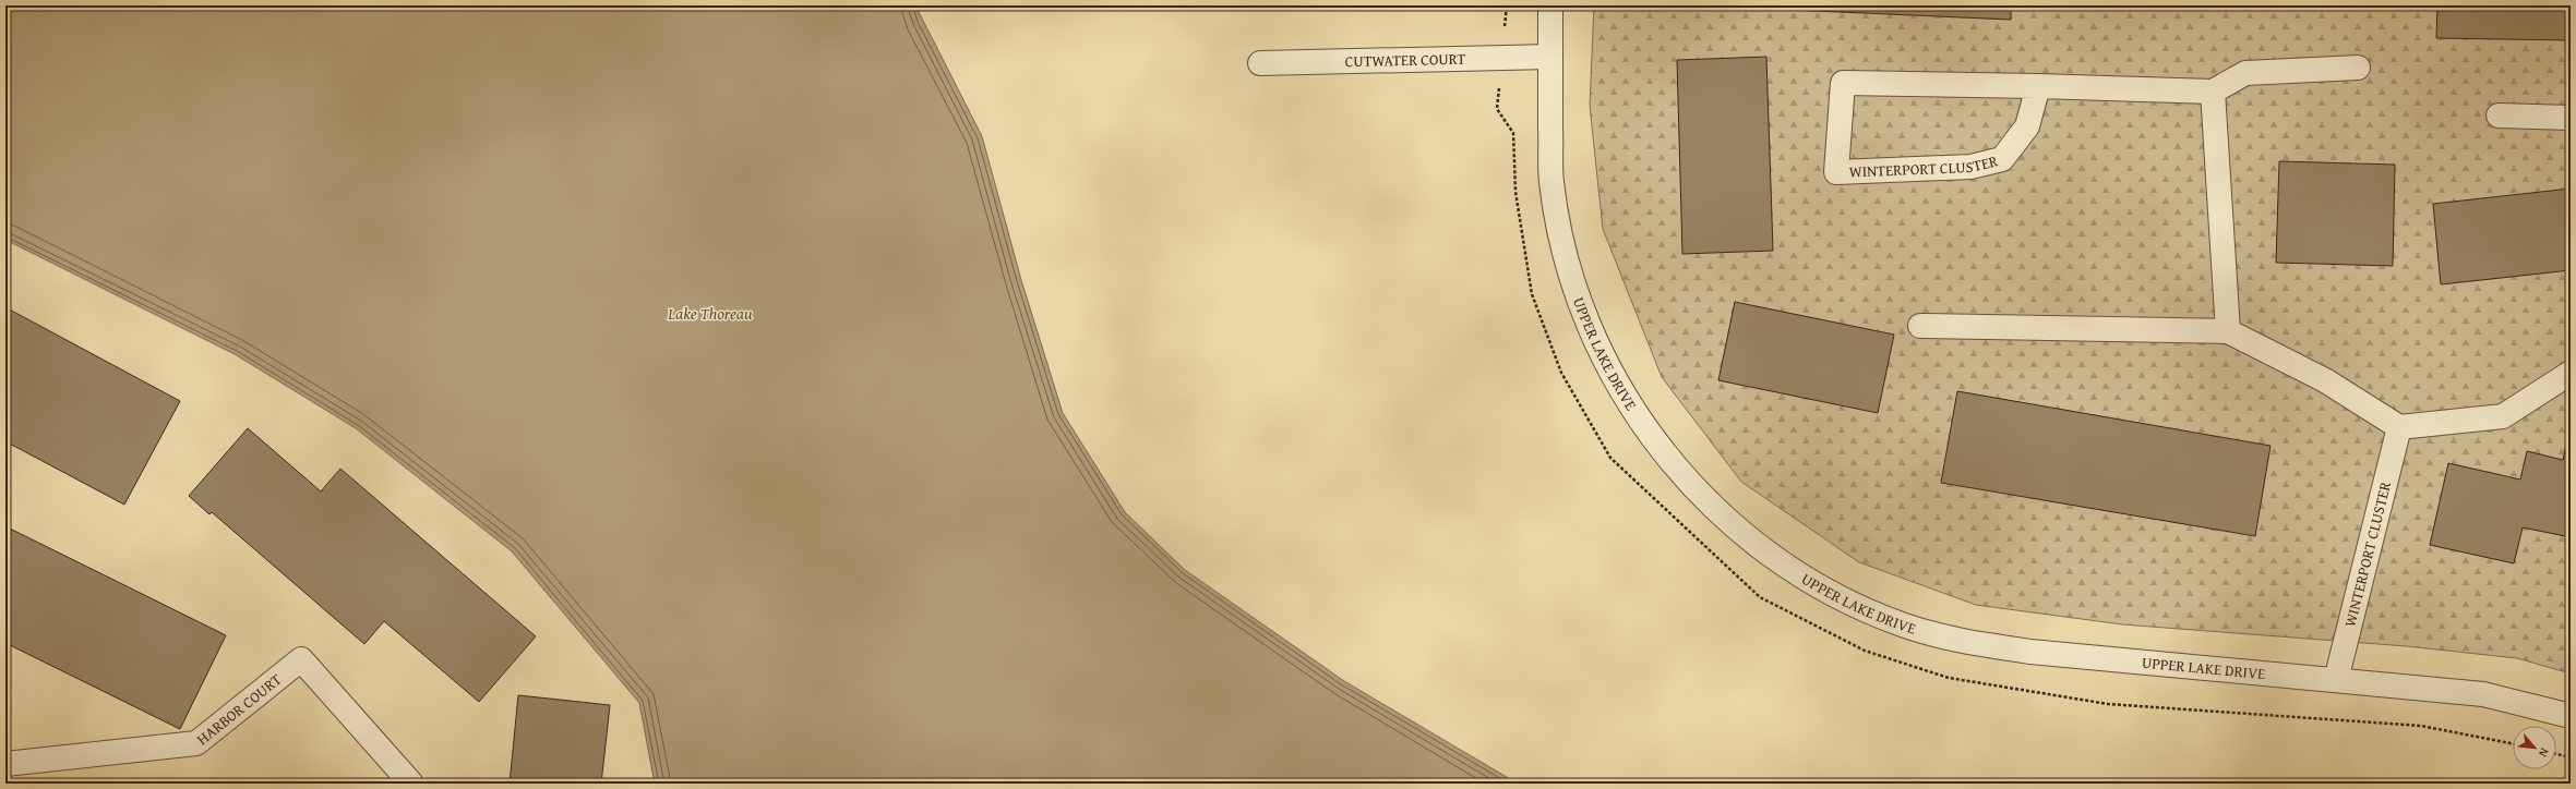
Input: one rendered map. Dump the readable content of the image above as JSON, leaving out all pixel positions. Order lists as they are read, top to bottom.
{
  "streets": {
    "street": [
      "CUTWATER COURT",
      "WINTERPORT CLUSTER",
      "UPPER LAKE DRIVE",
      "HARBOR COURT"
    ]
  },
  "crossings": [
    ["CUTWATER COURT", "UPPER LAKE DRIVE"],
    ["WINTERPORT CLUSTER", "UPPER LAKE DRIVE"]
  ],
  "water": ["Lake Thoreau"],
  "north": "bottom right"
}
